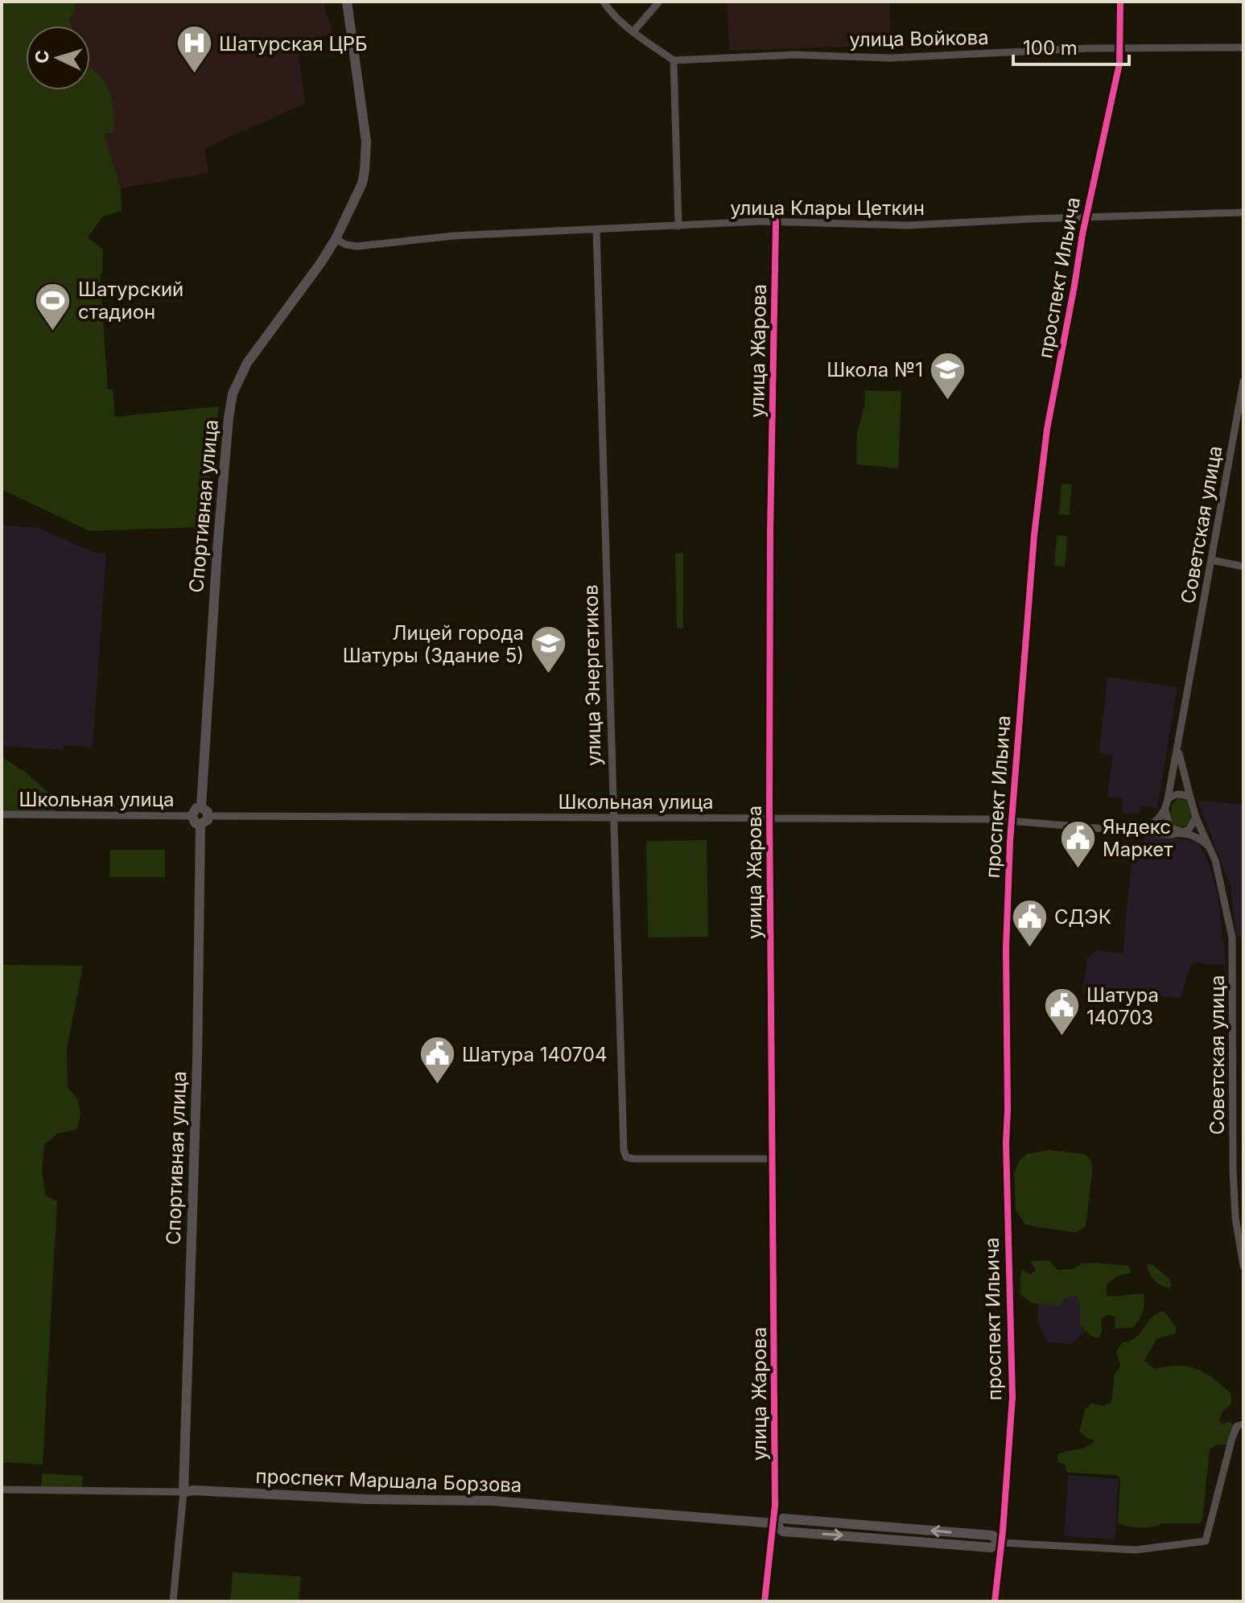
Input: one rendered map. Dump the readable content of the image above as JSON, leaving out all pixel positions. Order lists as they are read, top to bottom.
{
  "streets": {
    "street": [
      "улица Войкова",
      "улица Клары Цеткин",
      "проспект Ильича",
      "улица Жарова",
      "Спортивная улица",
      "Советская улица",
      "улица Энергетиков",
      "Школьная улица",
      "проспект Маршала Борзова"
    ]
  },
  "crossings": [
    ["улица Войкова", "проспект Ильича"],
    ["улица Клары Цеткин", "проспект Ильича"],
    ["улица Клары Цеткин", "улица Жарова"],
    ["улица Клары Цеткин", "Спортивная улица"],
    ["улица Клары Цеткин", "улица Энергетиков"],
    ["проспект Ильича", "Школьная улица"],
    ["проспект Ильича", "проспект Маршала Борзова"],
    ["улица Жарова", "улица Энергетиков"],
    ["улица Жарова", "Школьная улица"],
    ["улица Жарова", "проспект Маршала Борзова"],
    ["Спортивная улица", "Школьная улица"],
    ["Спортивная улица", "проспект Маршала Борзова"],
    ["Советская улица", "Школьная улица"],
    ["улица Энергетиков", "Школьная улица"]
  ],
  "places": {
    "hospital": ["Шатурская ЦРБ"],
    "sports": ["Шатурский стадион"],
    "school or university": ["Школа №1", "Лицей города Шатуры (Здание 5)"],
    "public building": [
      "Яндекс Маркет",
      "СДЭК",
      "Шатура 140703",
      "Шатура 140704"
    ]
  },
  "scale_bar": "100 m",
  "north": "left"
}
